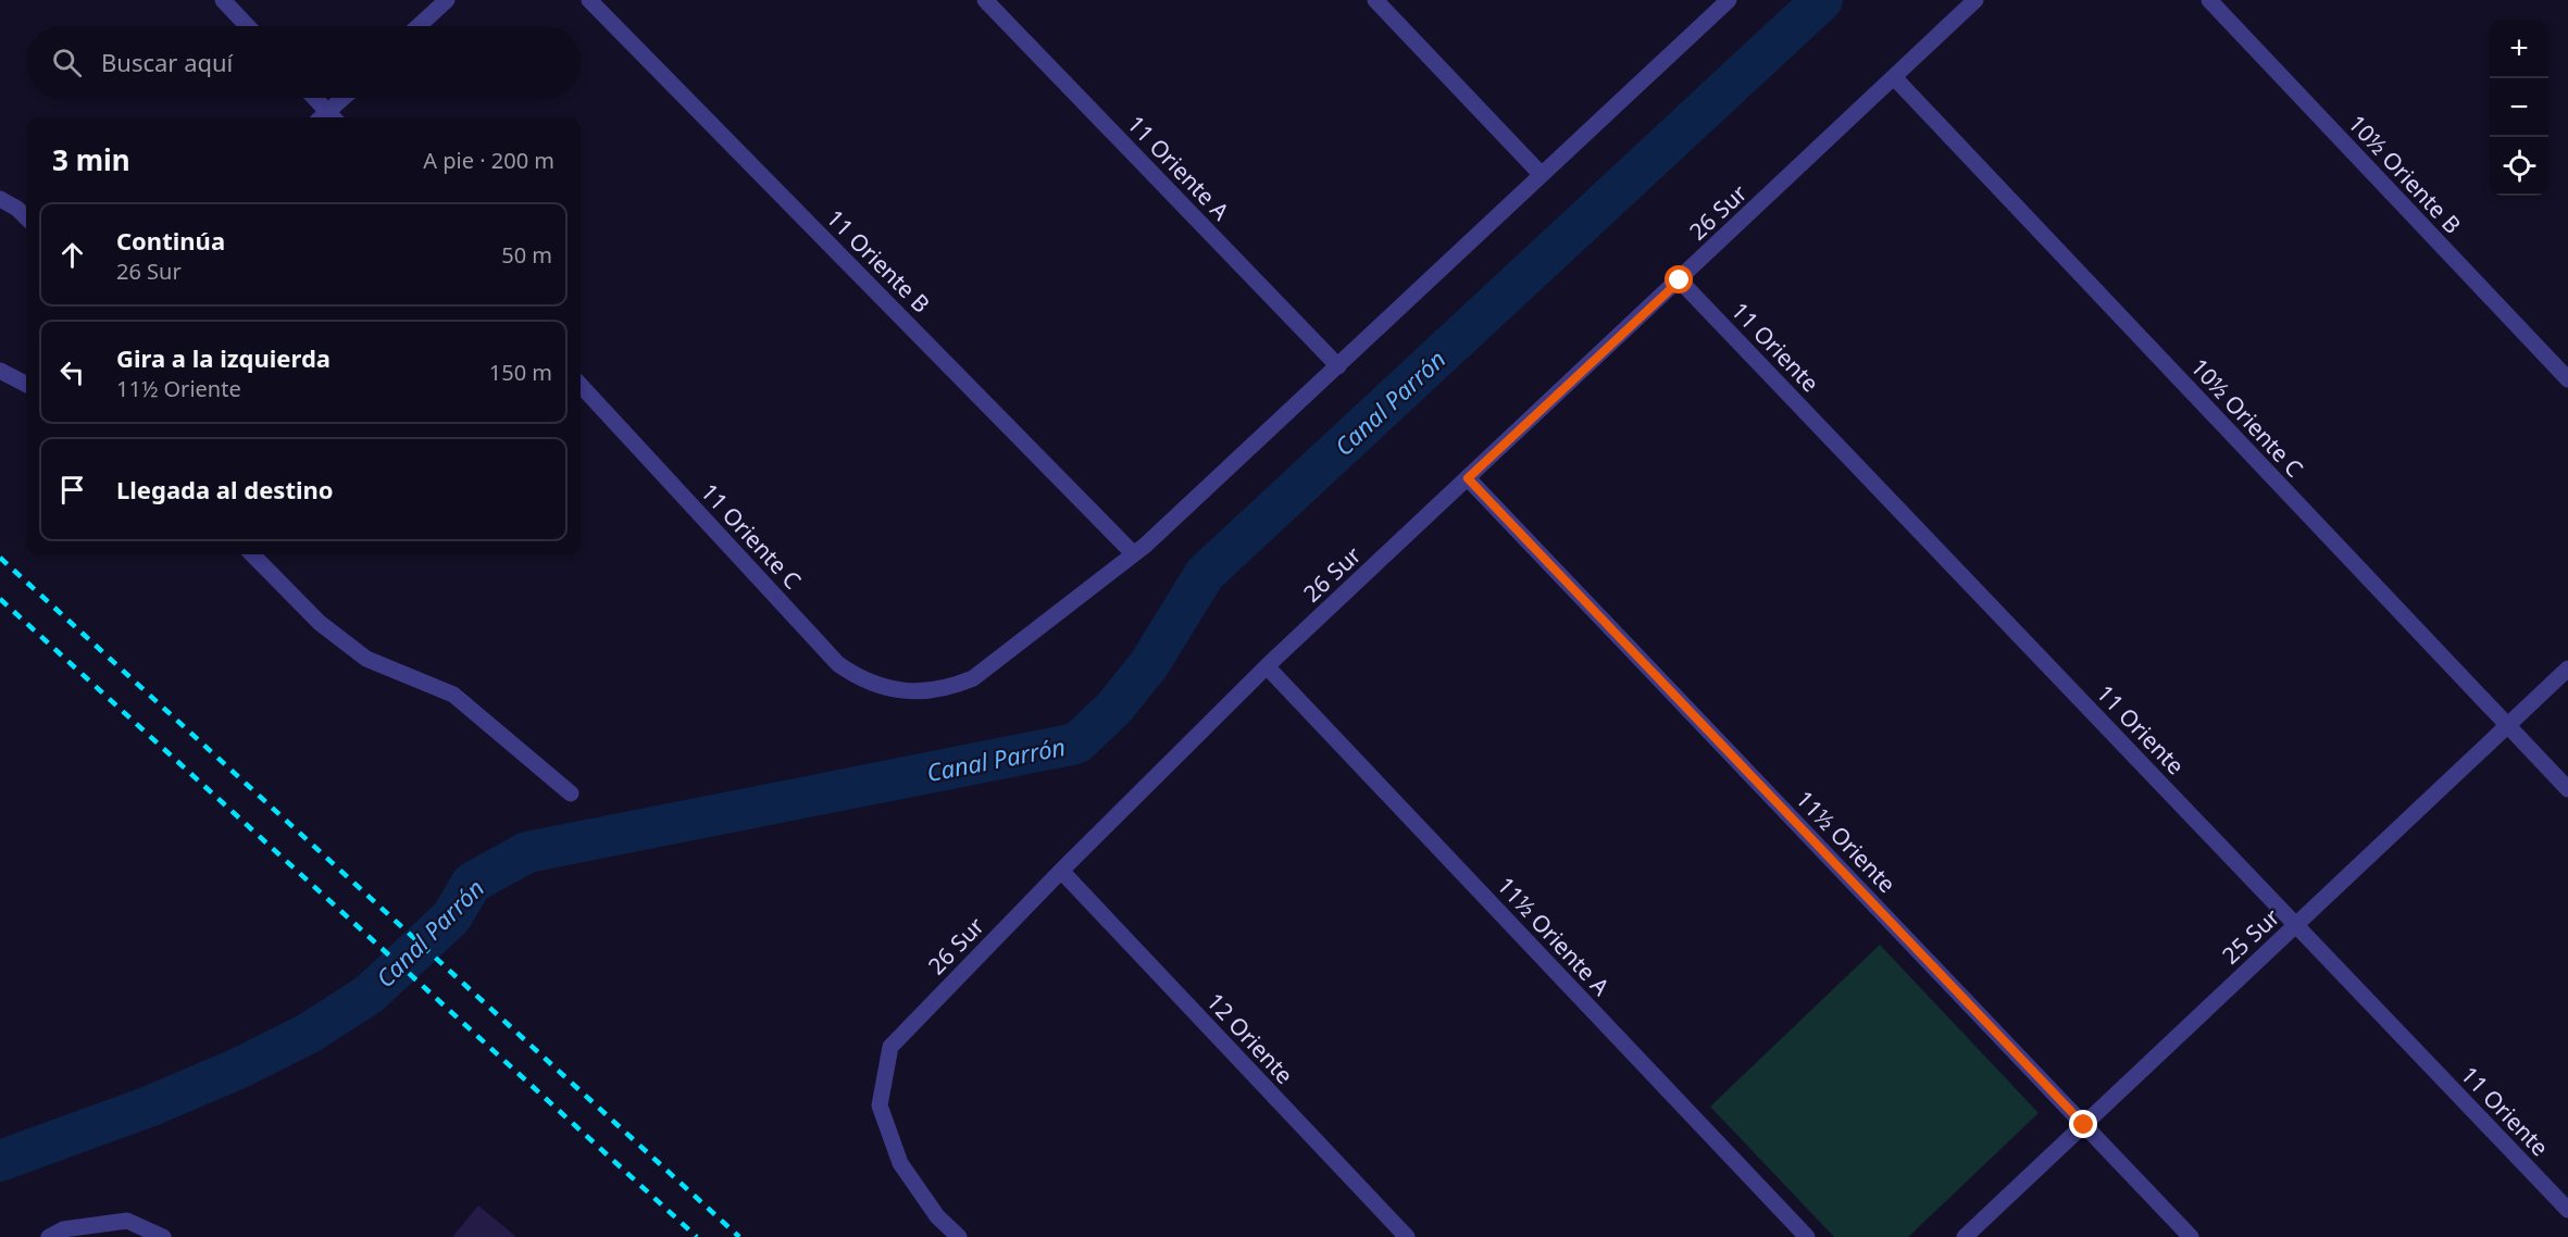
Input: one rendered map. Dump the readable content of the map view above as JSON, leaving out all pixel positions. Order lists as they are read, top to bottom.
{
  "streets": {
    "street": [
      "11 Oriente A",
      "10½ Oriente B",
      "26 Sur",
      "11 Oriente B",
      "11 Oriente",
      "10½ Oriente C",
      "11 Oriente C",
      "11½ Oriente",
      "11½ Oriente A",
      "25 Sur",
      "12 Oriente"
    ]
  },
  "crossings": [
    ["26 Sur", "11 Oriente"],
    ["26 Sur", "10½ Oriente C"],
    ["26 Sur", "11½ Oriente"],
    ["26 Sur", "11½ Oriente A"],
    ["26 Sur", "12 Oriente"],
    ["11 Oriente B", "11 Oriente C"],
    ["11 Oriente", "25 Sur"],
    ["10½ Oriente C", "25 Sur"],
    ["11½ Oriente", "25 Sur"]
  ],
  "water": ["Canal Parrón"],
  "page": {
    "map_buttons": ["+", "−"],
    "search": "Buscar aquí",
    "heading": ["3 min", "A pie · 200 m"],
    "list": [
      ["Continúa", "26 Sur", "50 m"],
      ["Gira a la izquierda", "11½ Oriente", "150 m"],
      "Llegada al destino"
    ]
  }
}
